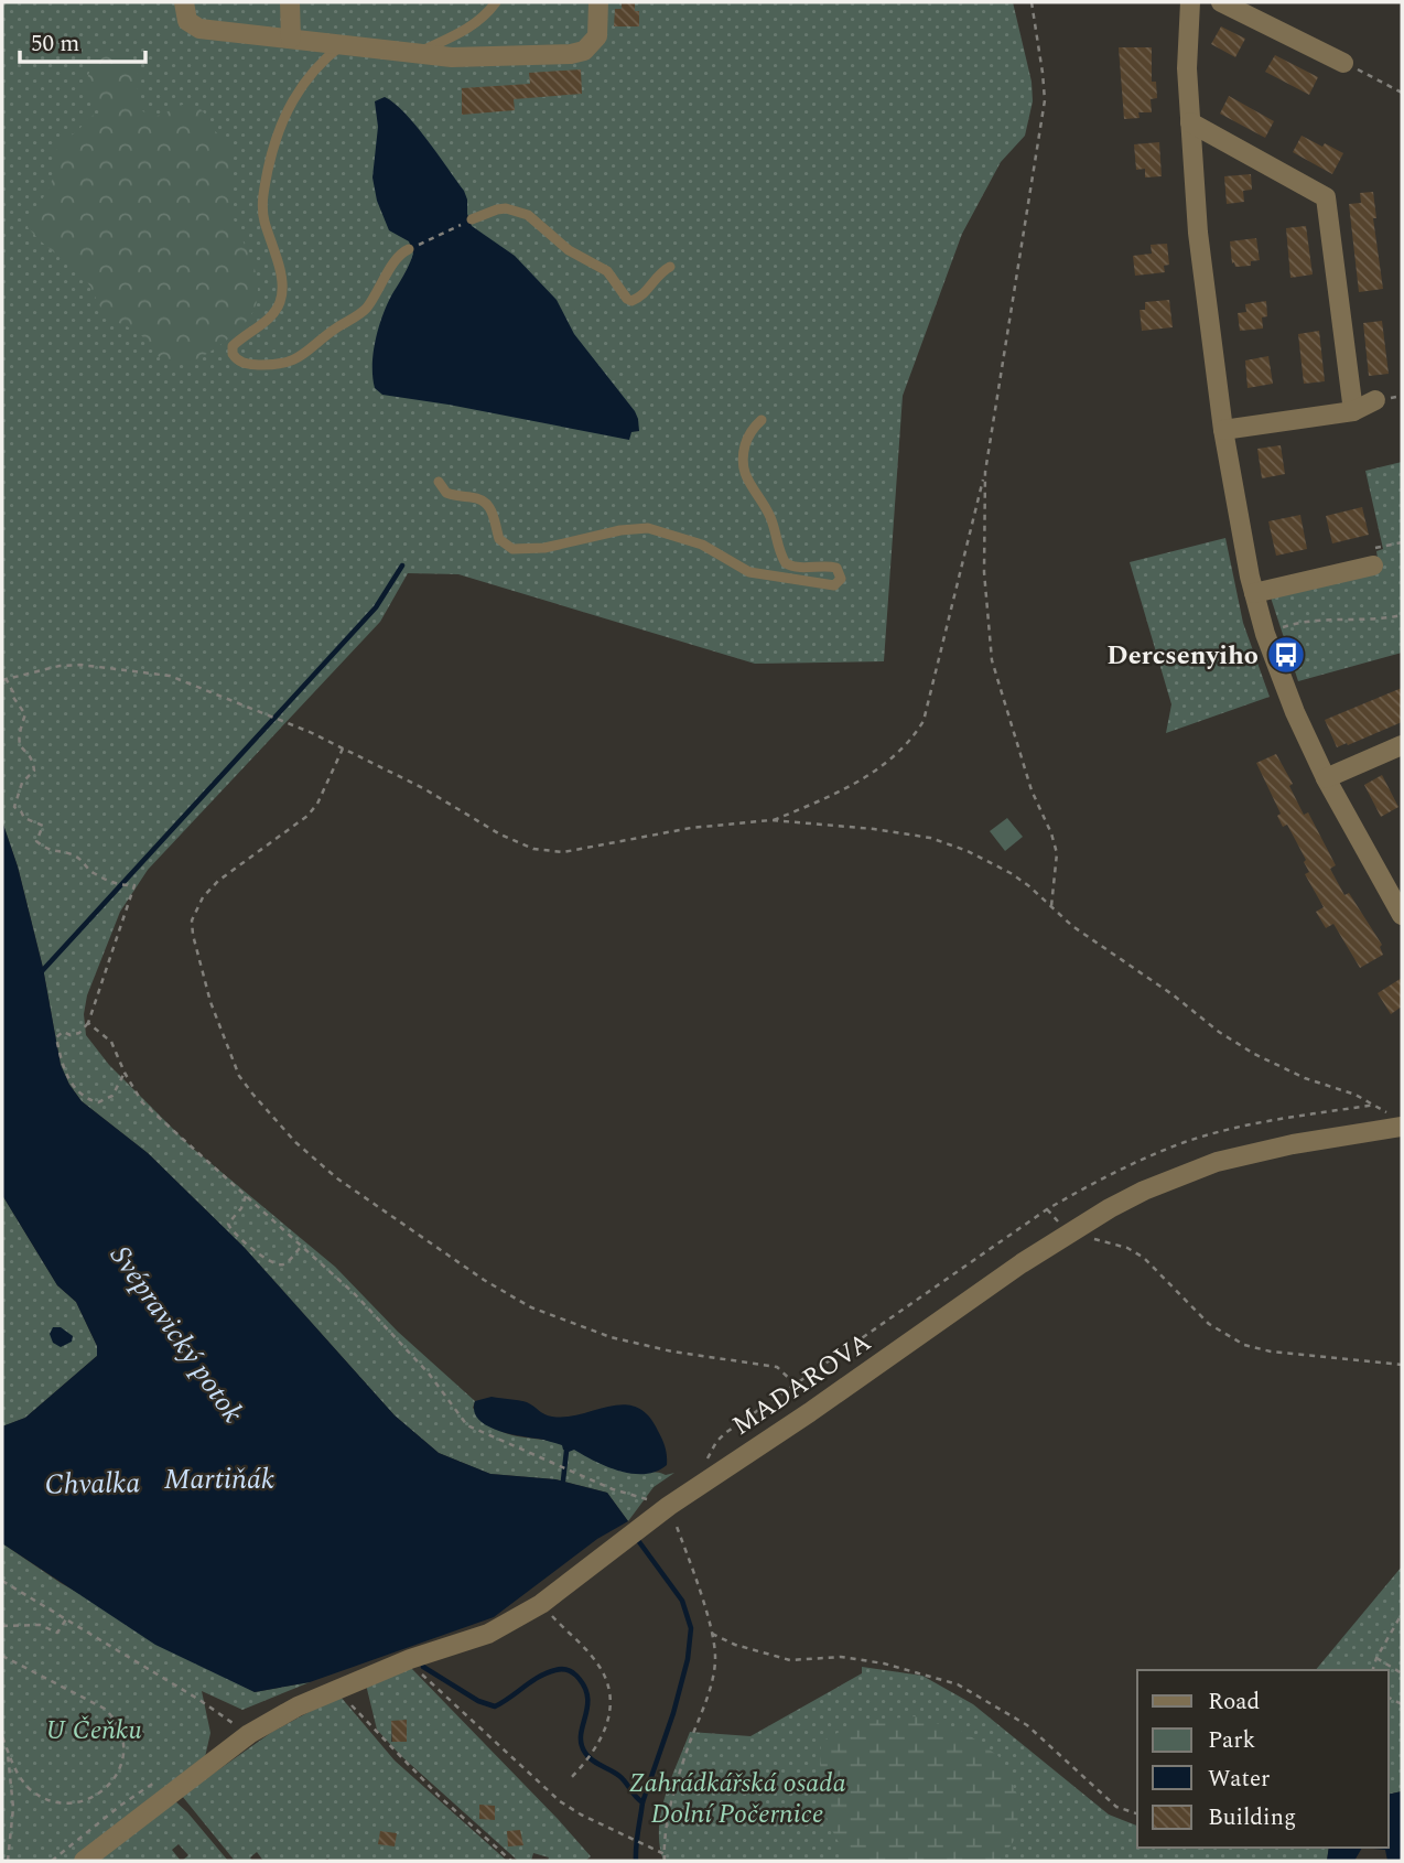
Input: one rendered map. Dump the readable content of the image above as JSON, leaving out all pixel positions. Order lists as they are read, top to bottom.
{
  "streets": {
    "street": ["MADAROVA"]
  },
  "water": ["Svépravický potok", "Martiňák", "Chvalka"],
  "parks": ["U Čeňku", "Zahrádkářská osada Dolní Počernice"],
  "places": {
    "bus stop": ["Dercsenyiho"]
  },
  "legend": [
    "Road",
    "Park",
    "Water",
    "Building"
  ],
  "scale_bar": "50 m"
}
